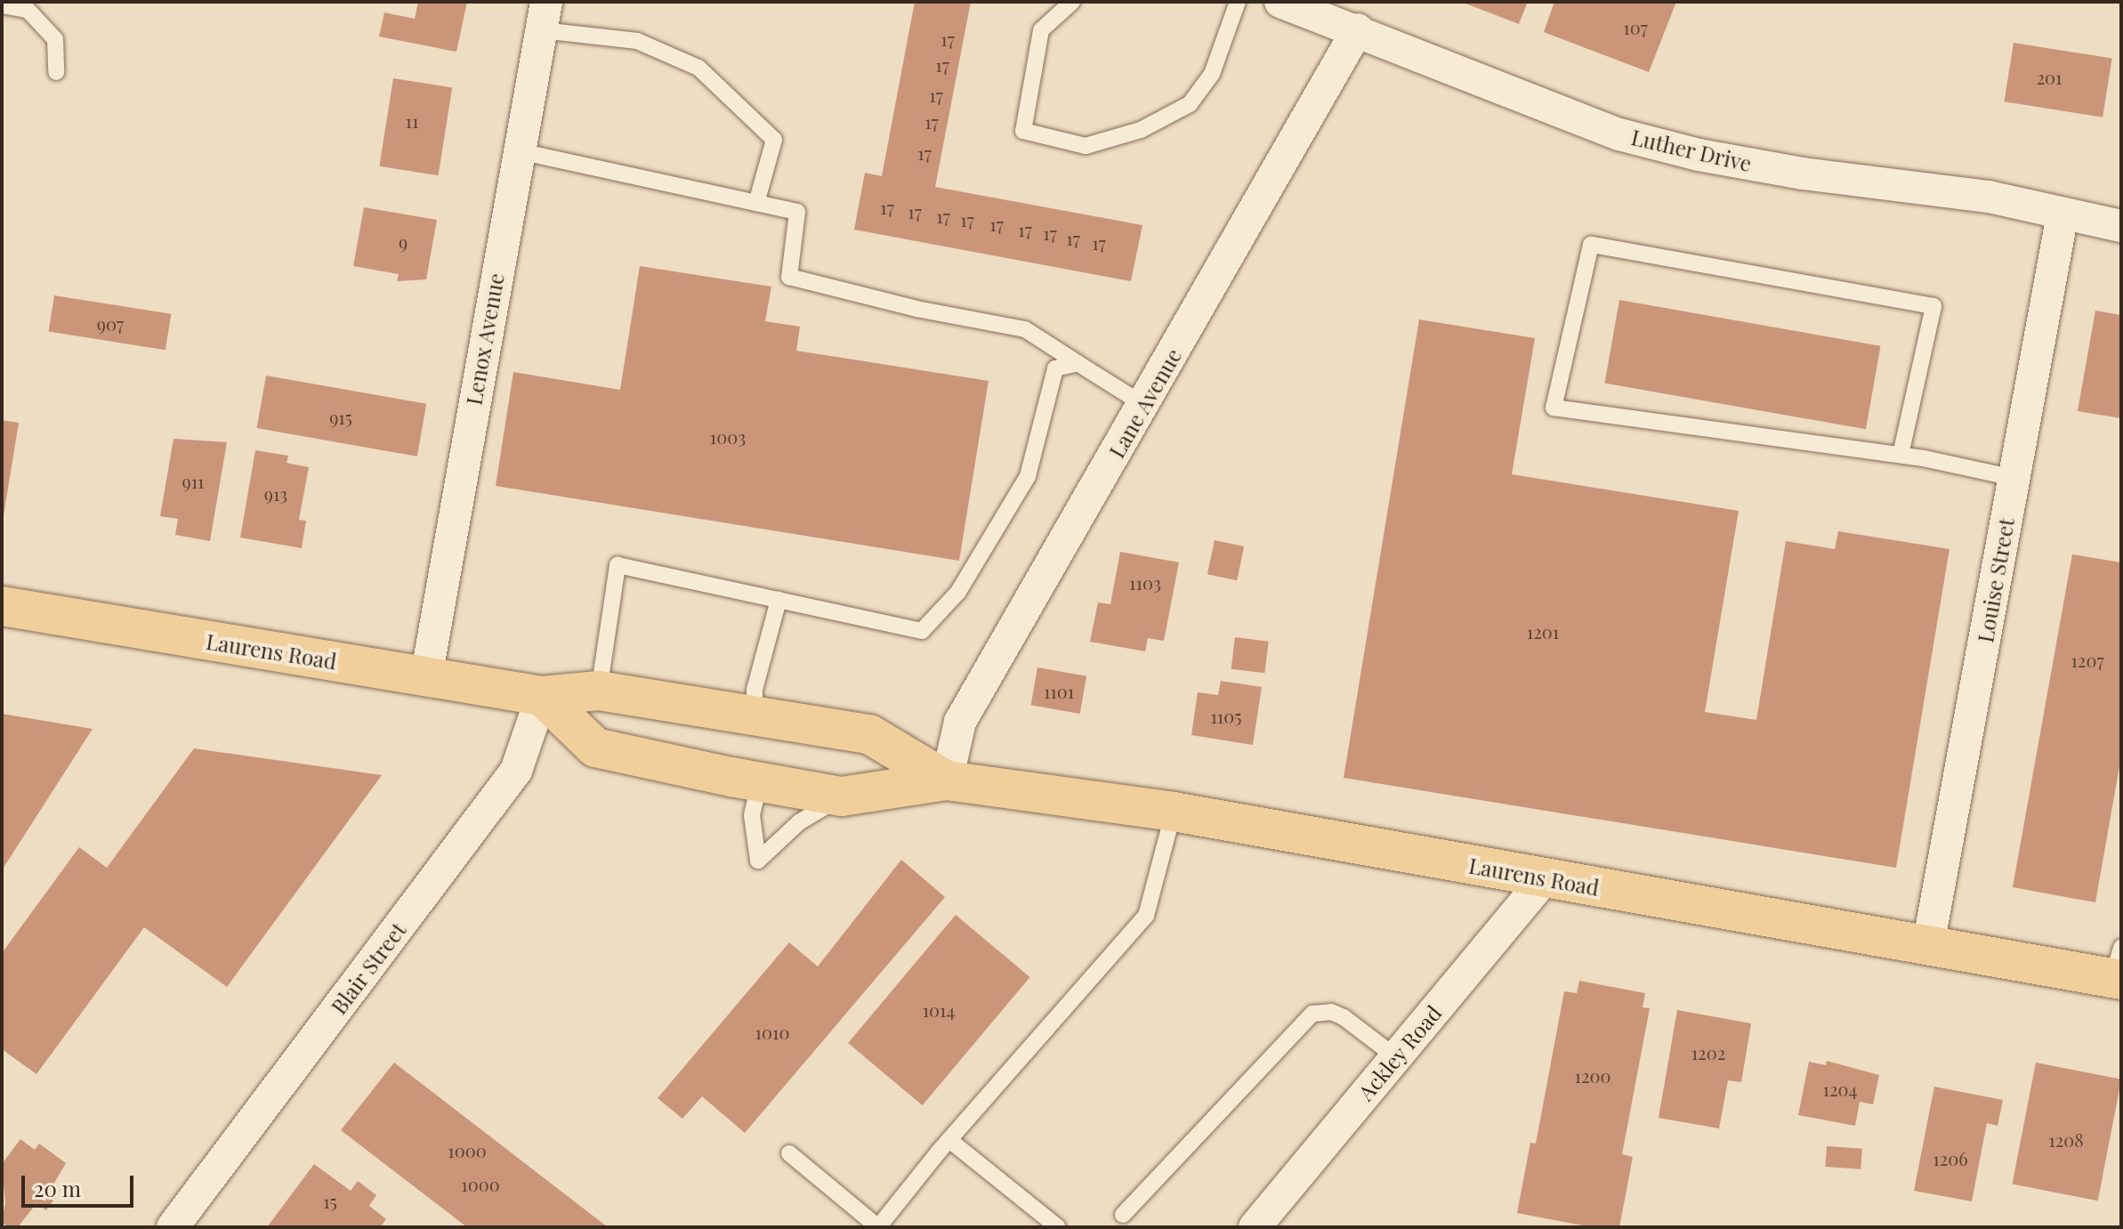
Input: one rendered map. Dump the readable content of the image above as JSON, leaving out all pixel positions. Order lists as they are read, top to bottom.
{
  "streets": {
    "main road": ["Laurens Road"],
    "street": [
      "Luther Drive",
      "Lenox Avenue",
      "Lane Avenue",
      "Louise Street",
      "Blair Street",
      "Ackley Road"
    ]
  },
  "crossings": [
    ["Luther Drive", "Lane Avenue"],
    ["Luther Drive", "Louise Street"],
    ["Lenox Avenue", "Laurens Road"],
    ["Lane Avenue", "Laurens Road"],
    ["Louise Street", "Laurens Road"],
    ["Laurens Road", "Blair Street"],
    ["Laurens Road", "Ackley Road"]
  ],
  "house_numbers": [
    "107",
    "17",
    "17",
    "201",
    "17",
    "11",
    "17",
    "17",
    "17",
    "17",
    "17",
    "17",
    "17",
    "17",
    "17",
    "17",
    "9",
    "17",
    "907",
    "915",
    "1003",
    "911",
    "913",
    "1103",
    "1201",
    "1207",
    "1101",
    "1105",
    "1014",
    "1010",
    "1202",
    "1200",
    "1204",
    "1208",
    "1000",
    "1206",
    "1000",
    "15"
  ],
  "scale_bar": "20 m"
}
